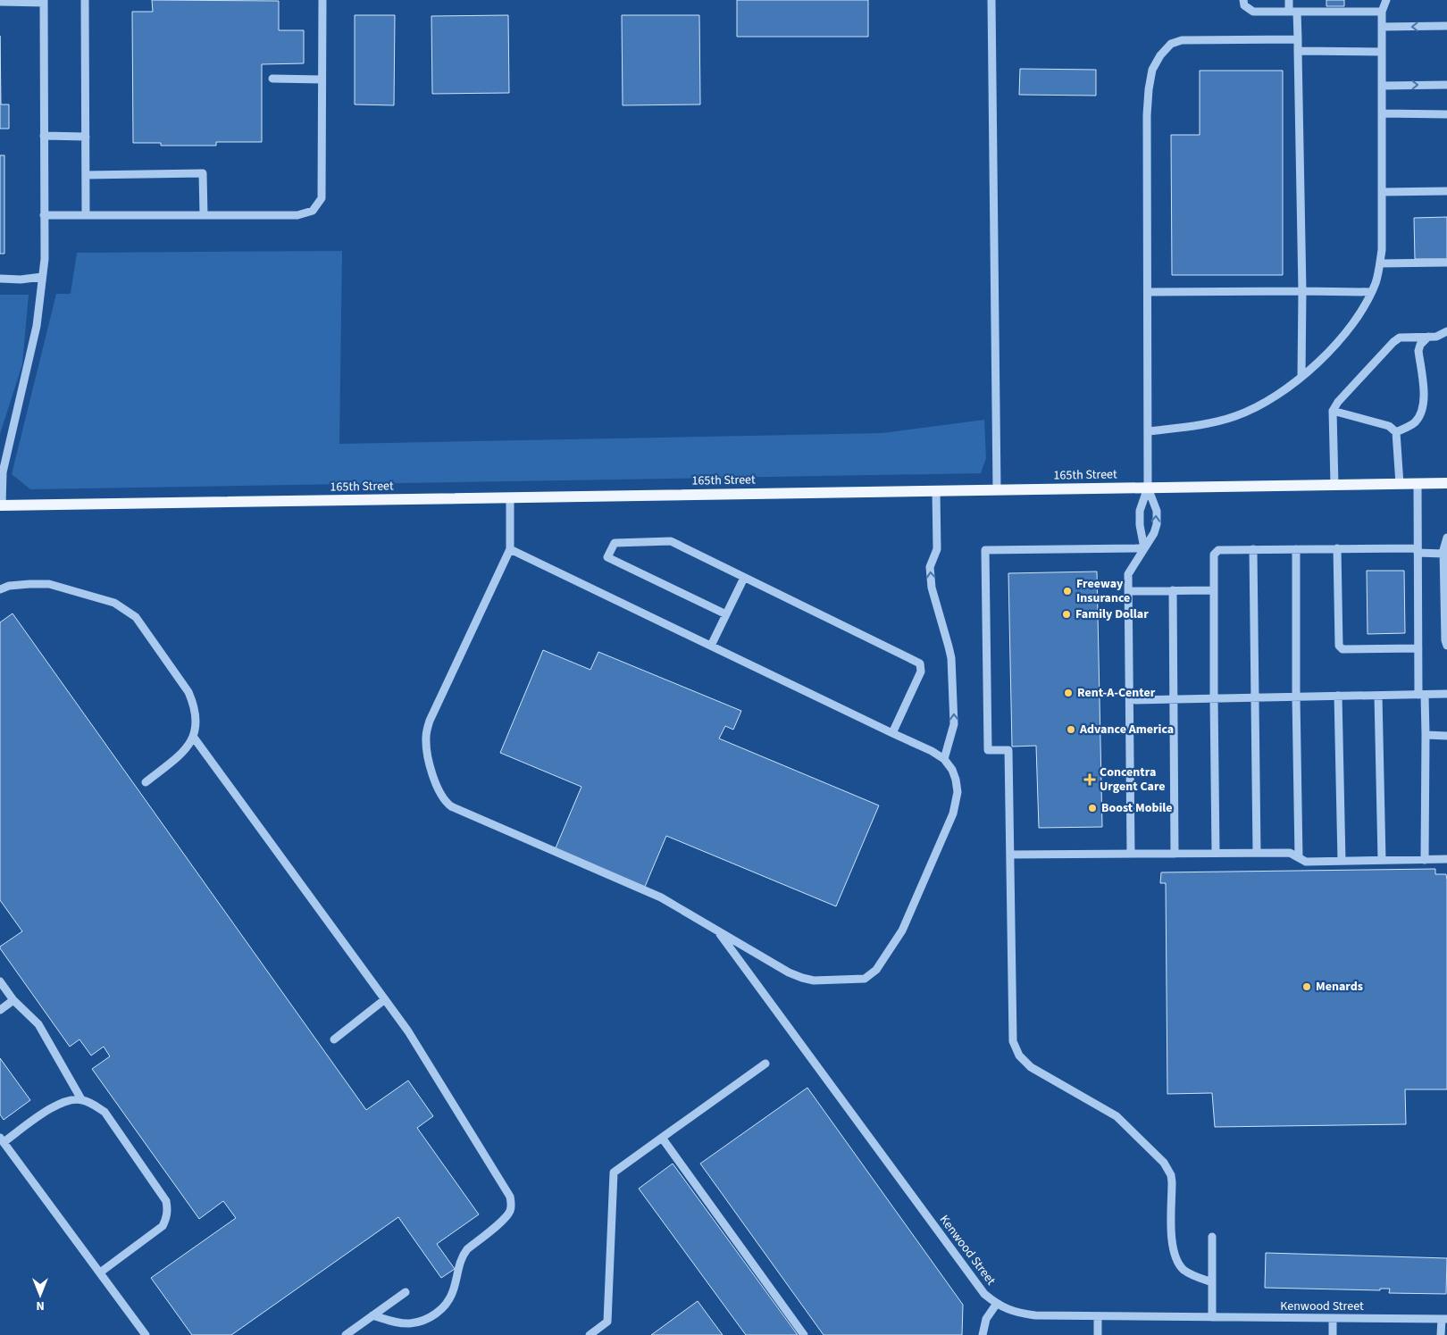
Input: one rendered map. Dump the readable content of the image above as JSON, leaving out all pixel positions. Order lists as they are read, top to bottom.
{
  "streets": {
    "main road": ["165th Street"],
    "street": ["Kenwood Street"]
  },
  "places": {
    "other": [
      "Freeway Insurance",
      "Family Dollar",
      "Rent-A-Center",
      "Advance America",
      "Boost Mobile",
      "Menards"
    ],
    "health": ["Concentra Urgent Care"]
  },
  "north": "bottom"
}
